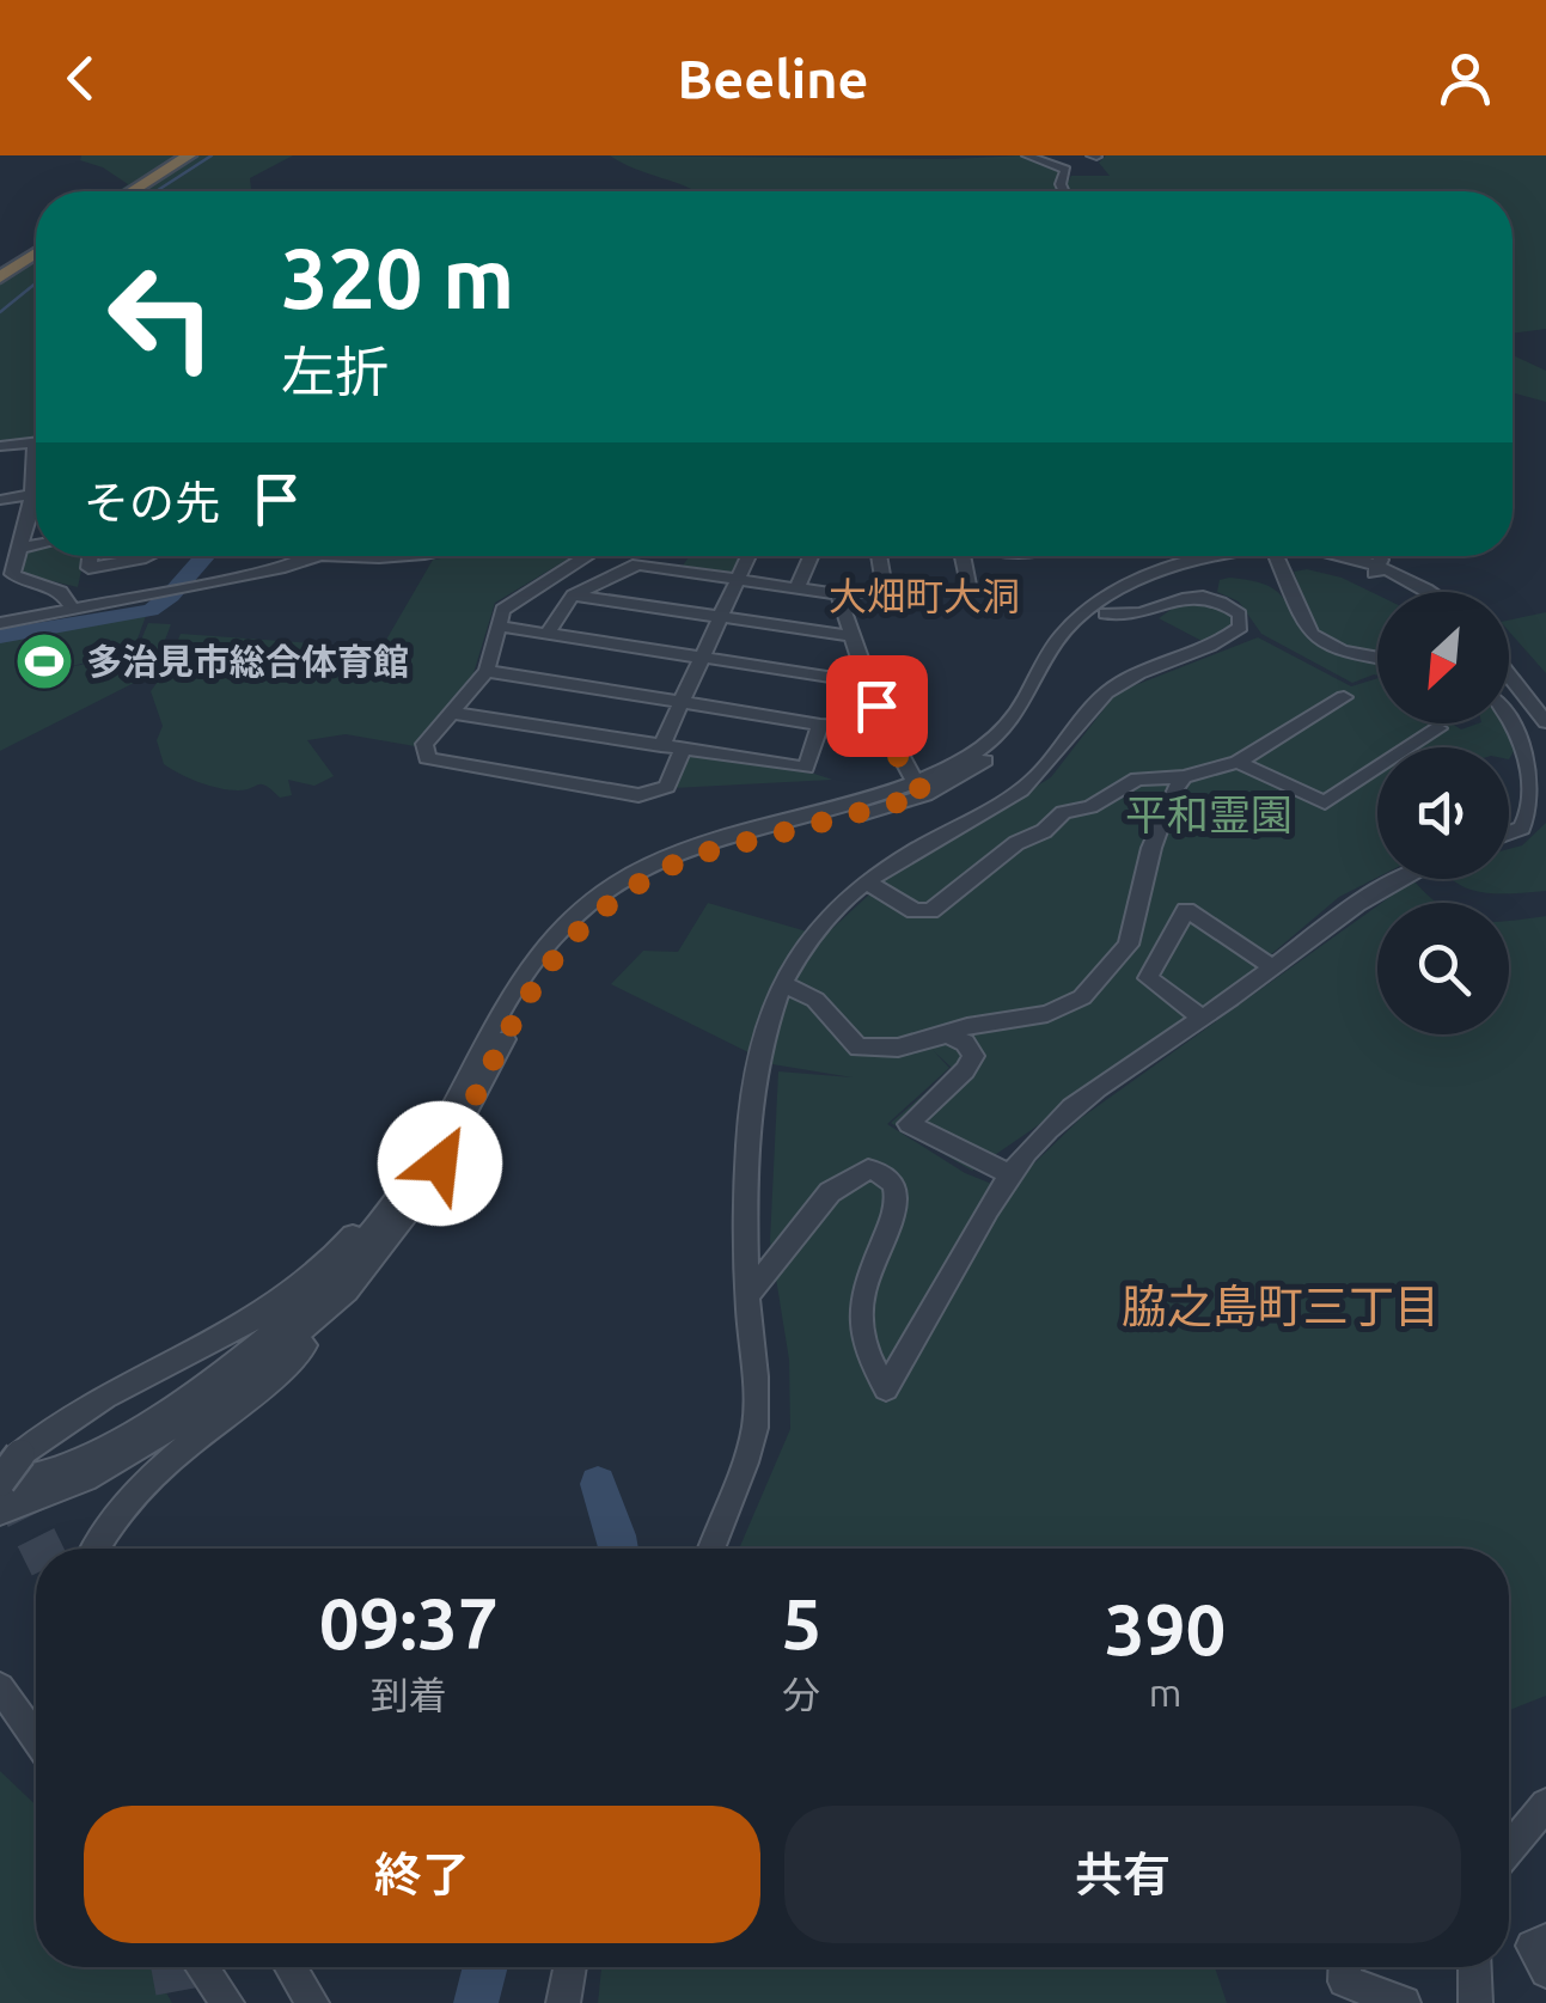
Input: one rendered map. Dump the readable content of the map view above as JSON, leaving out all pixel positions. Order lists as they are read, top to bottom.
{
  "districts": ["大畑町大洞", "脇之島町三丁目"],
  "parks": ["平和霊園"],
  "places": {
    "sports": ["多治見市総合体育館"]
  },
  "north": "bottom left",
  "page": {
    "header": "Beeline",
    "turn": ["320 m", "左折"],
    "then": "その先",
    "eta": [
      "09:37",
      "到着",
      "5",
      "分",
      "390",
      "m"
    ],
    "buttons": ["終了", "共有"]
  }
}
